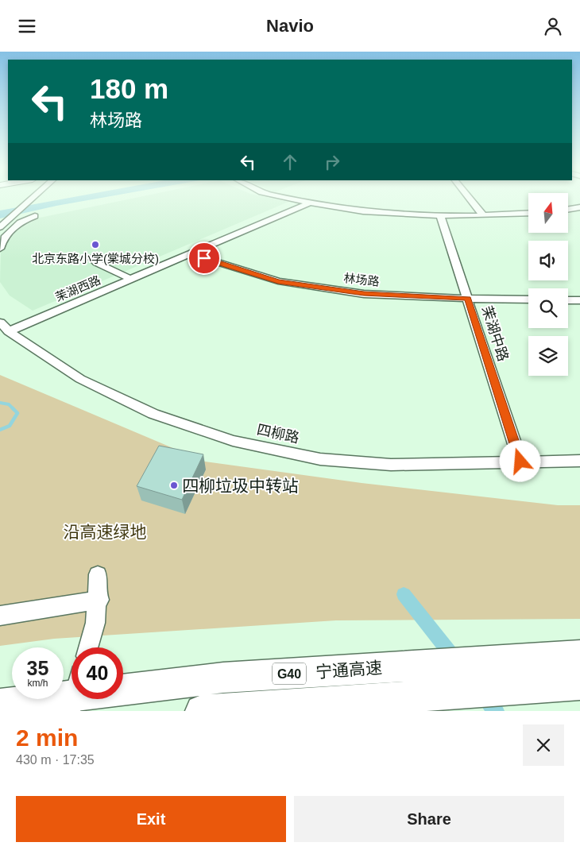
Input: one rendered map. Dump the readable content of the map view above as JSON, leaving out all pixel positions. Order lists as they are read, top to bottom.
{
  "streets": {
    "highway": ["宁通高速", "G40"],
    "street": [
      "林场路",
      "茉湖西路",
      "茉湖中路",
      "四柳路"
    ]
  },
  "crossings": [
    ["林场路", "茉湖西路"],
    ["林场路", "茉湖中路"],
    ["茉湖西路", "四柳路"],
    ["茉湖中路", "四柳路"]
  ],
  "parks": ["沿高速绿地"],
  "places": ["北京东路小学(棠城分校)", "四柳垃圾中转站"],
  "north": "top",
  "page": {
    "header": "Navio",
    "turn": ["180 m", "林场路"],
    "speed": "35 km/h",
    "limit": "40",
    "heading": ["2 min", "430 m · 17:35"],
    "buttons": ["Exit", "Share"]
  }
}
